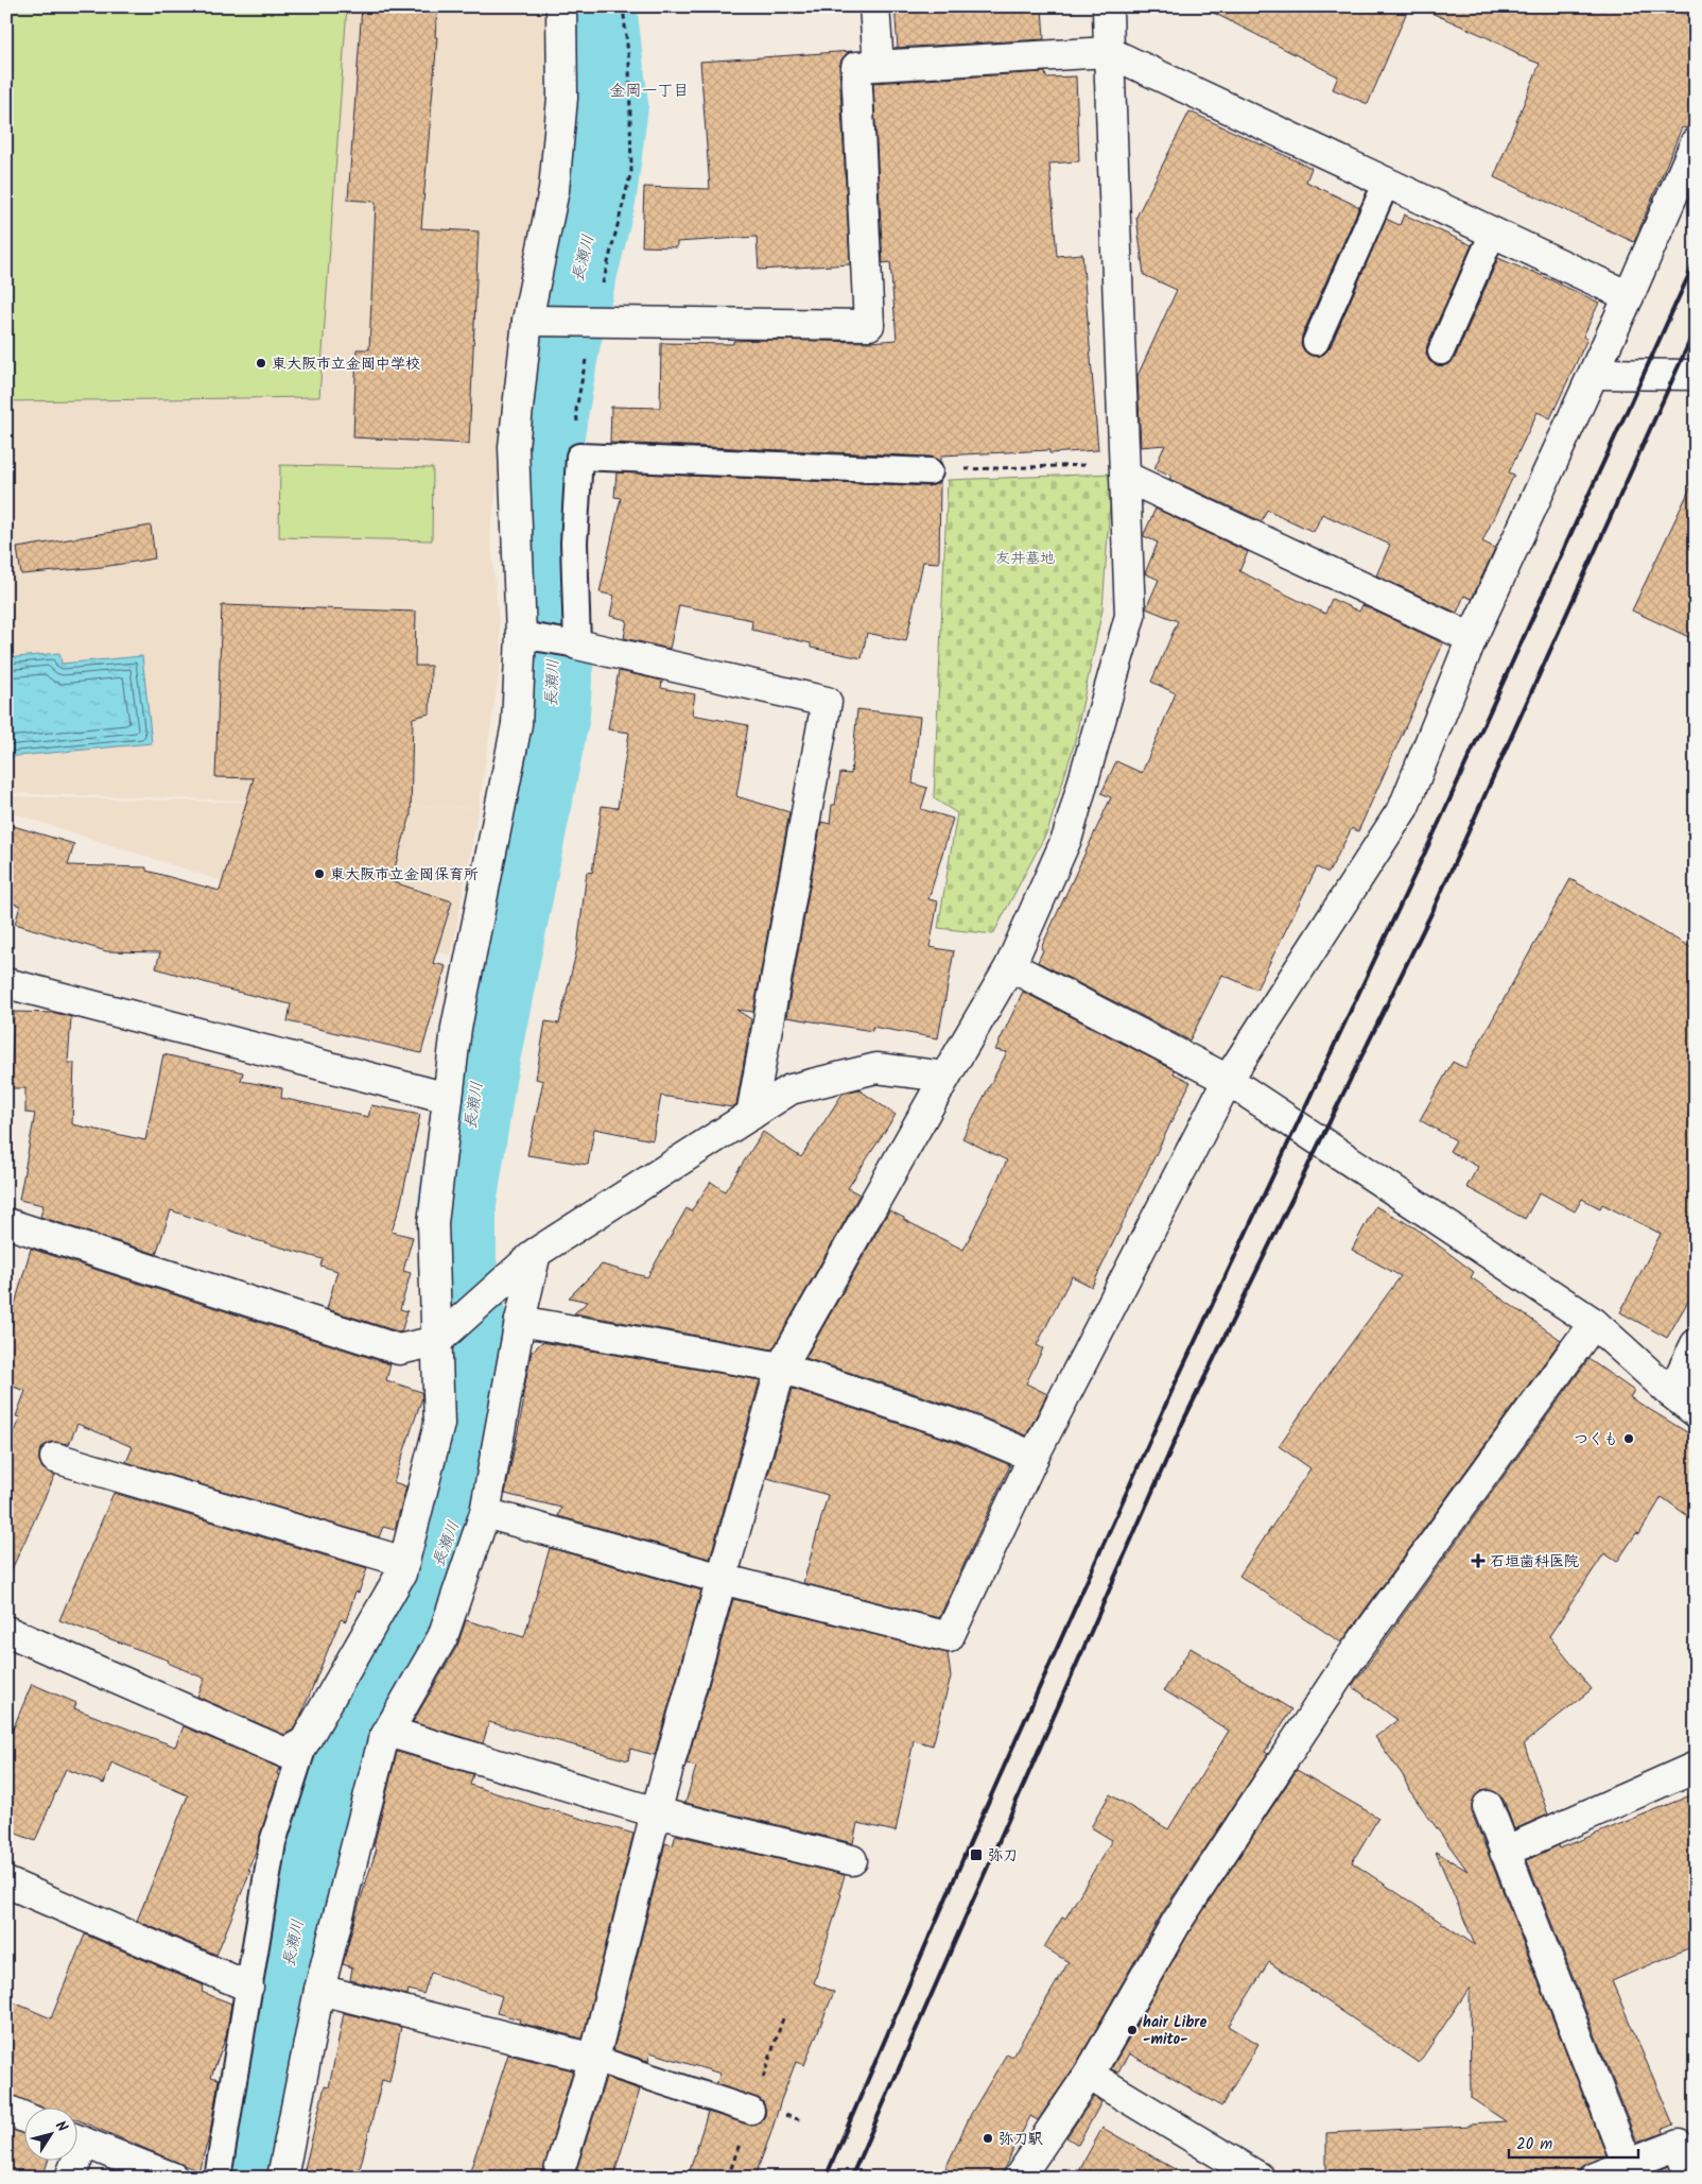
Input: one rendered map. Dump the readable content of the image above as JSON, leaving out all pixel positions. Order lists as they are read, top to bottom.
{
  "districts": ["金岡一丁目"],
  "water": ["長瀬川"],
  "parks": ["友井墓地"],
  "places": {
    "other": [
      "東大阪市立金岡中学校",
      "東大阪市立金岡保育所",
      "つくも",
      "hair Libre -mito-",
      "弥刀駅"
    ],
    "health": ["石垣歯科医院"],
    "transit": ["弥刀"]
  },
  "scale_bar": "20 m",
  "north": "top right"
}
